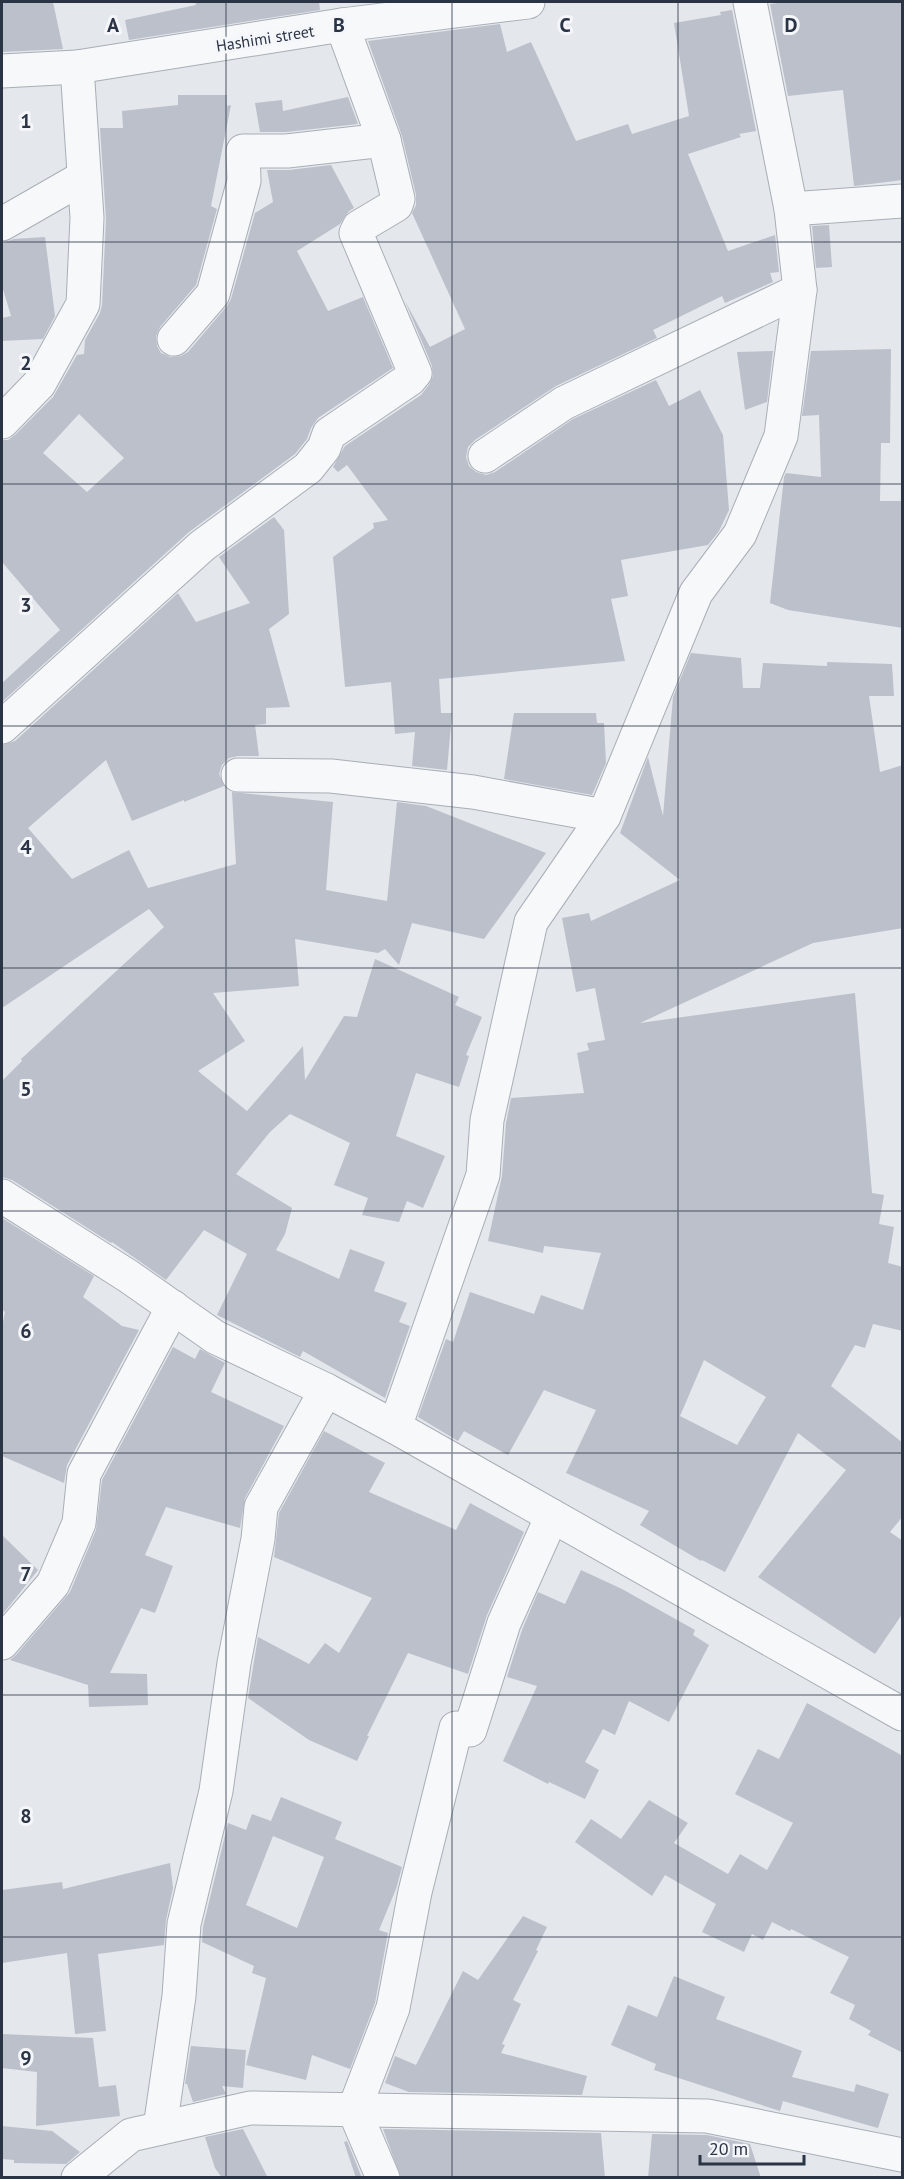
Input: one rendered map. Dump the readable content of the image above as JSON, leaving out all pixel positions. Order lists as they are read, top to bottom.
{
  "streets": {
    "street": ["Hashimi street"]
  },
  "scale_bar": "20 m",
  "grid": {
    "columns": [
      "A",
      "B",
      "C",
      "D"
    ],
    "rows": [
      "1",
      "2",
      "3",
      "4",
      "5",
      "6",
      "7",
      "8",
      "9"
    ]
  }
}
